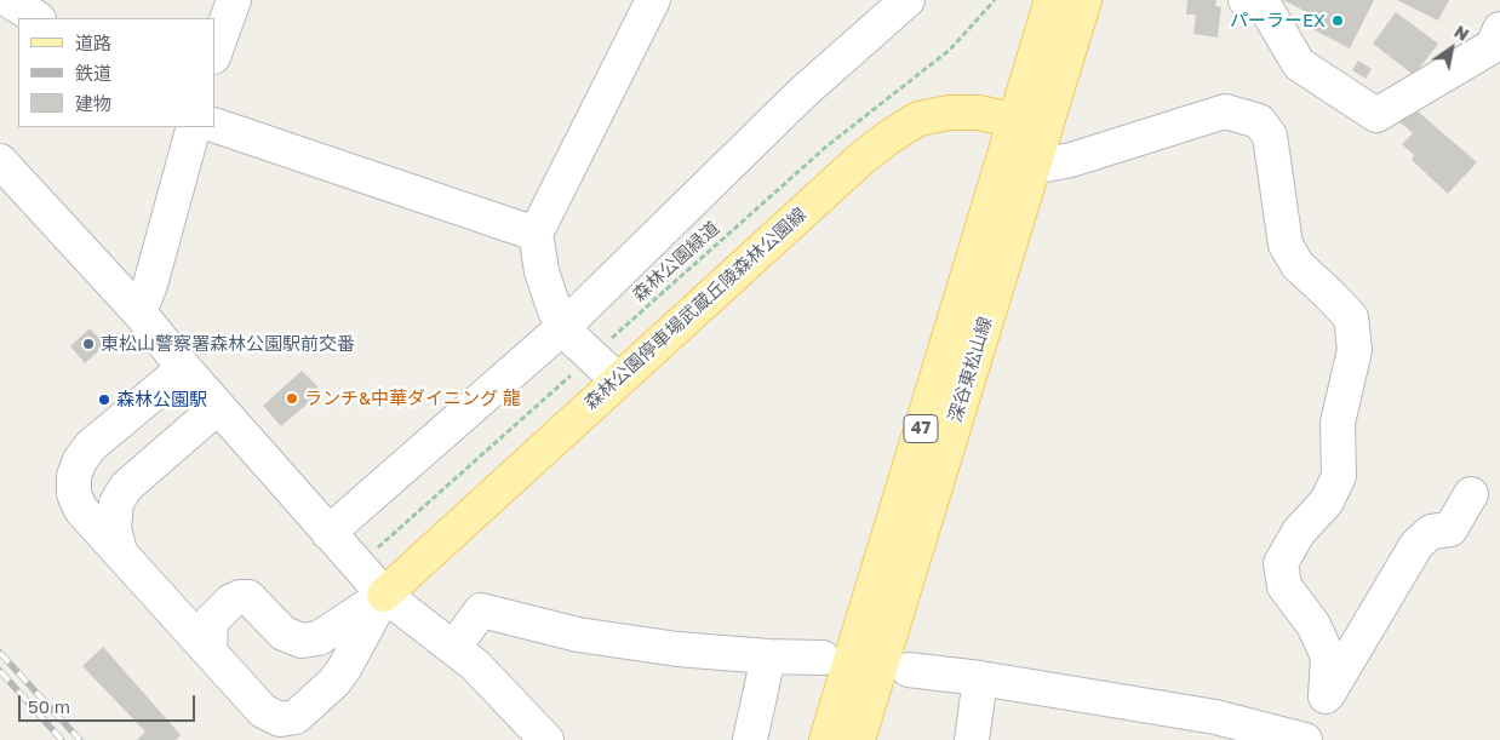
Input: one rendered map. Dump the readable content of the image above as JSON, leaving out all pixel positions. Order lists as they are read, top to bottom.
{
  "streets": {
    "main road": ["森林公園停車場武蔵丘陵森林公園線", "深谷東松山線", "47"],
    "path": ["森林公園緑道"]
  },
  "crossings": [
    ["森林公園停車場武蔵丘陵森林公園線", "深谷東松山線"]
  ],
  "places": [
    "パーラーEX",
    "東松山警察署森林公園駅前交番",
    "ランチ&中華ダイニング 龍",
    "森林公園駅"
  ],
  "legend": ["道路", "鉄道", "建物"],
  "scale_bar": "50 m",
  "north": "top right"
}
